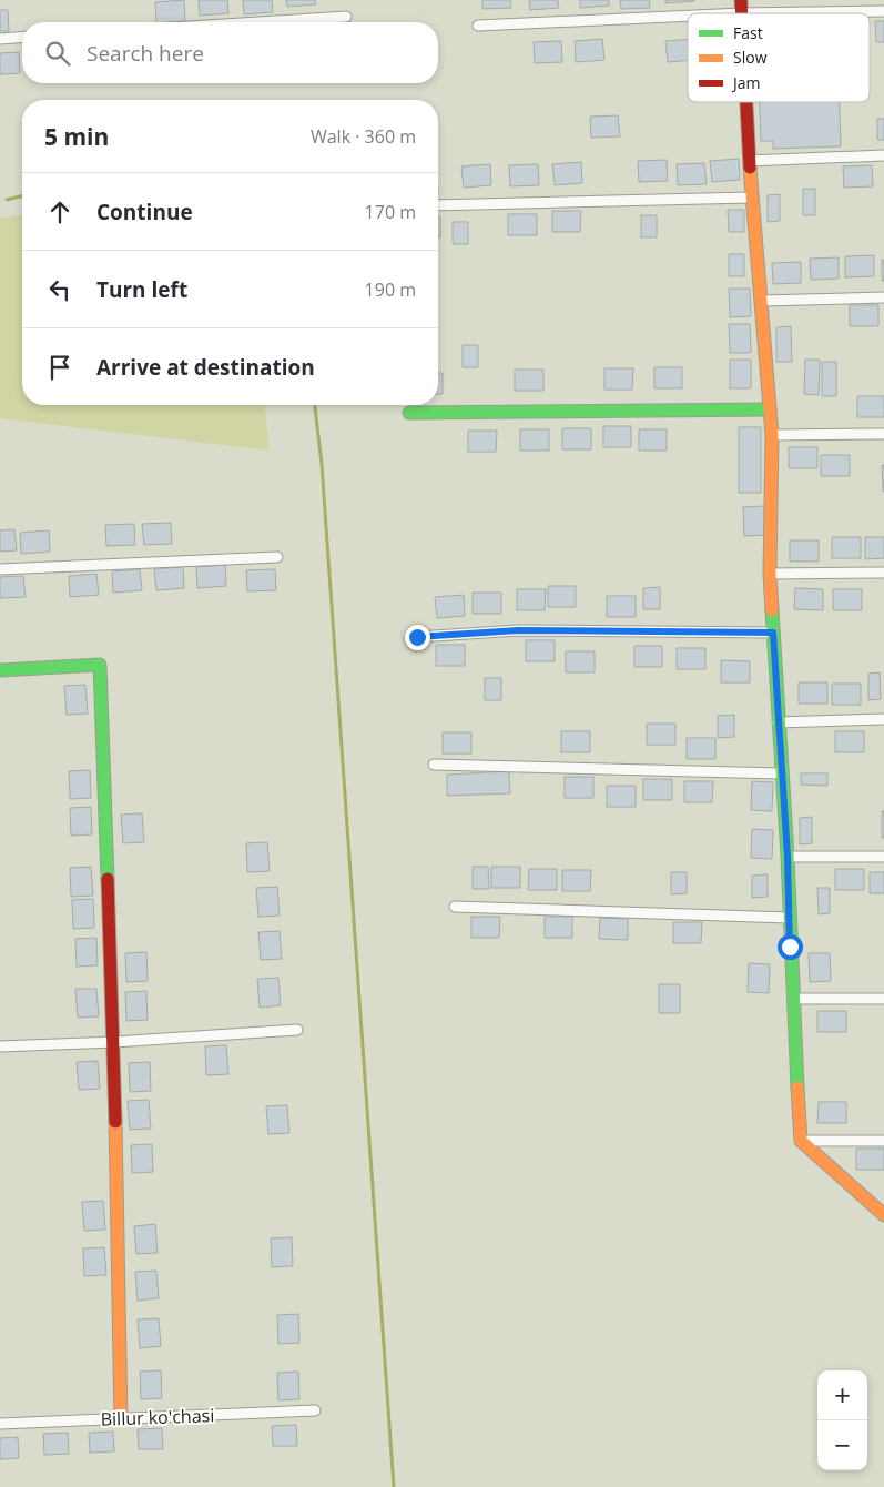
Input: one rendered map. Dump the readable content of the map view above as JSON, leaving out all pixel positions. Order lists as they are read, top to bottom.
{
  "streets": {
    "street": ["Billur ko'chasi"]
  },
  "legend": ["Fast", "Slow", "Jam"],
  "page": {
    "search": "Search here",
    "heading": ["5 min", "Walk · 360 m"],
    "list": [
      ["Continue", "170 m"],
      ["Turn left", "190 m"],
      "Arrive at destination"
    ],
    "map_buttons": ["+", "−"]
  }
}
